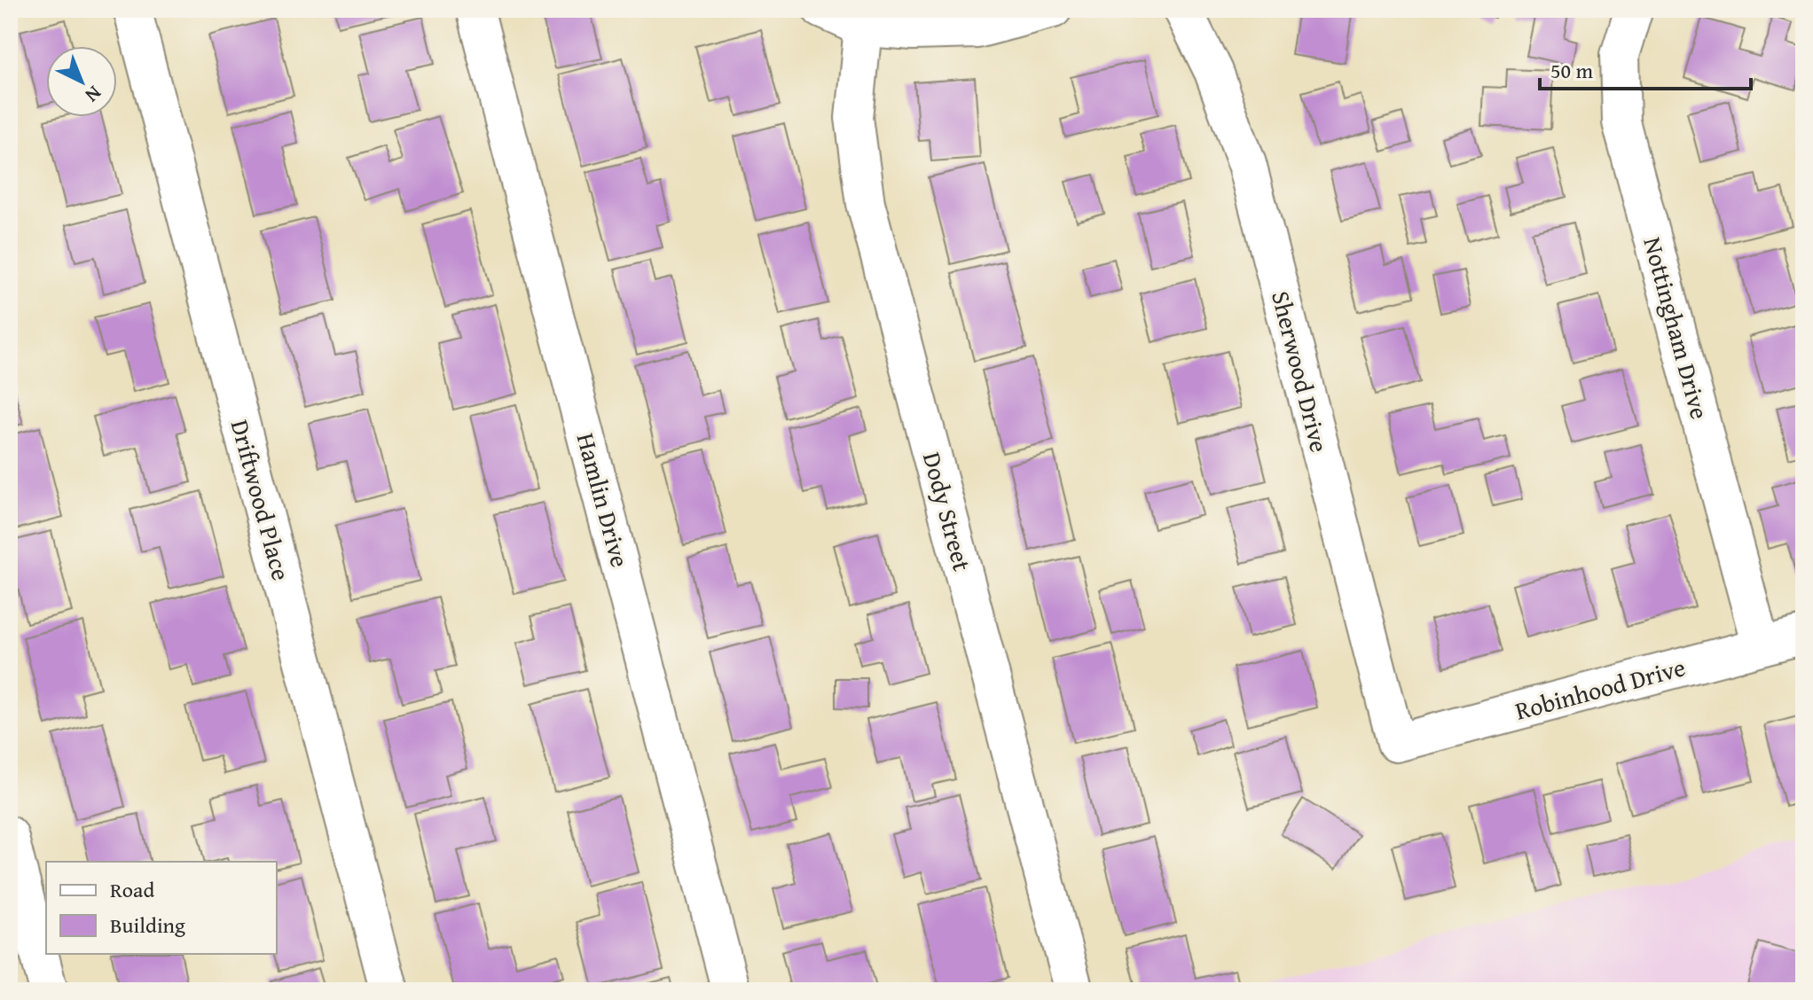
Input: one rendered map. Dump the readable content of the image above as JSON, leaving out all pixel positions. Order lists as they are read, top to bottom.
{
  "streets": {
    "street": [
      "Nottingham Drive",
      "Sherwood Drive",
      "Driftwood Place",
      "Hamlin Drive",
      "Dody Street",
      "Robinhood Drive"
    ]
  },
  "crossings": [
    ["Nottingham Drive", "Robinhood Drive"],
    ["Sherwood Drive", "Robinhood Drive"]
  ],
  "legend": ["Road", "Building"],
  "scale_bar": "50 m",
  "north": "bottom right"
}
